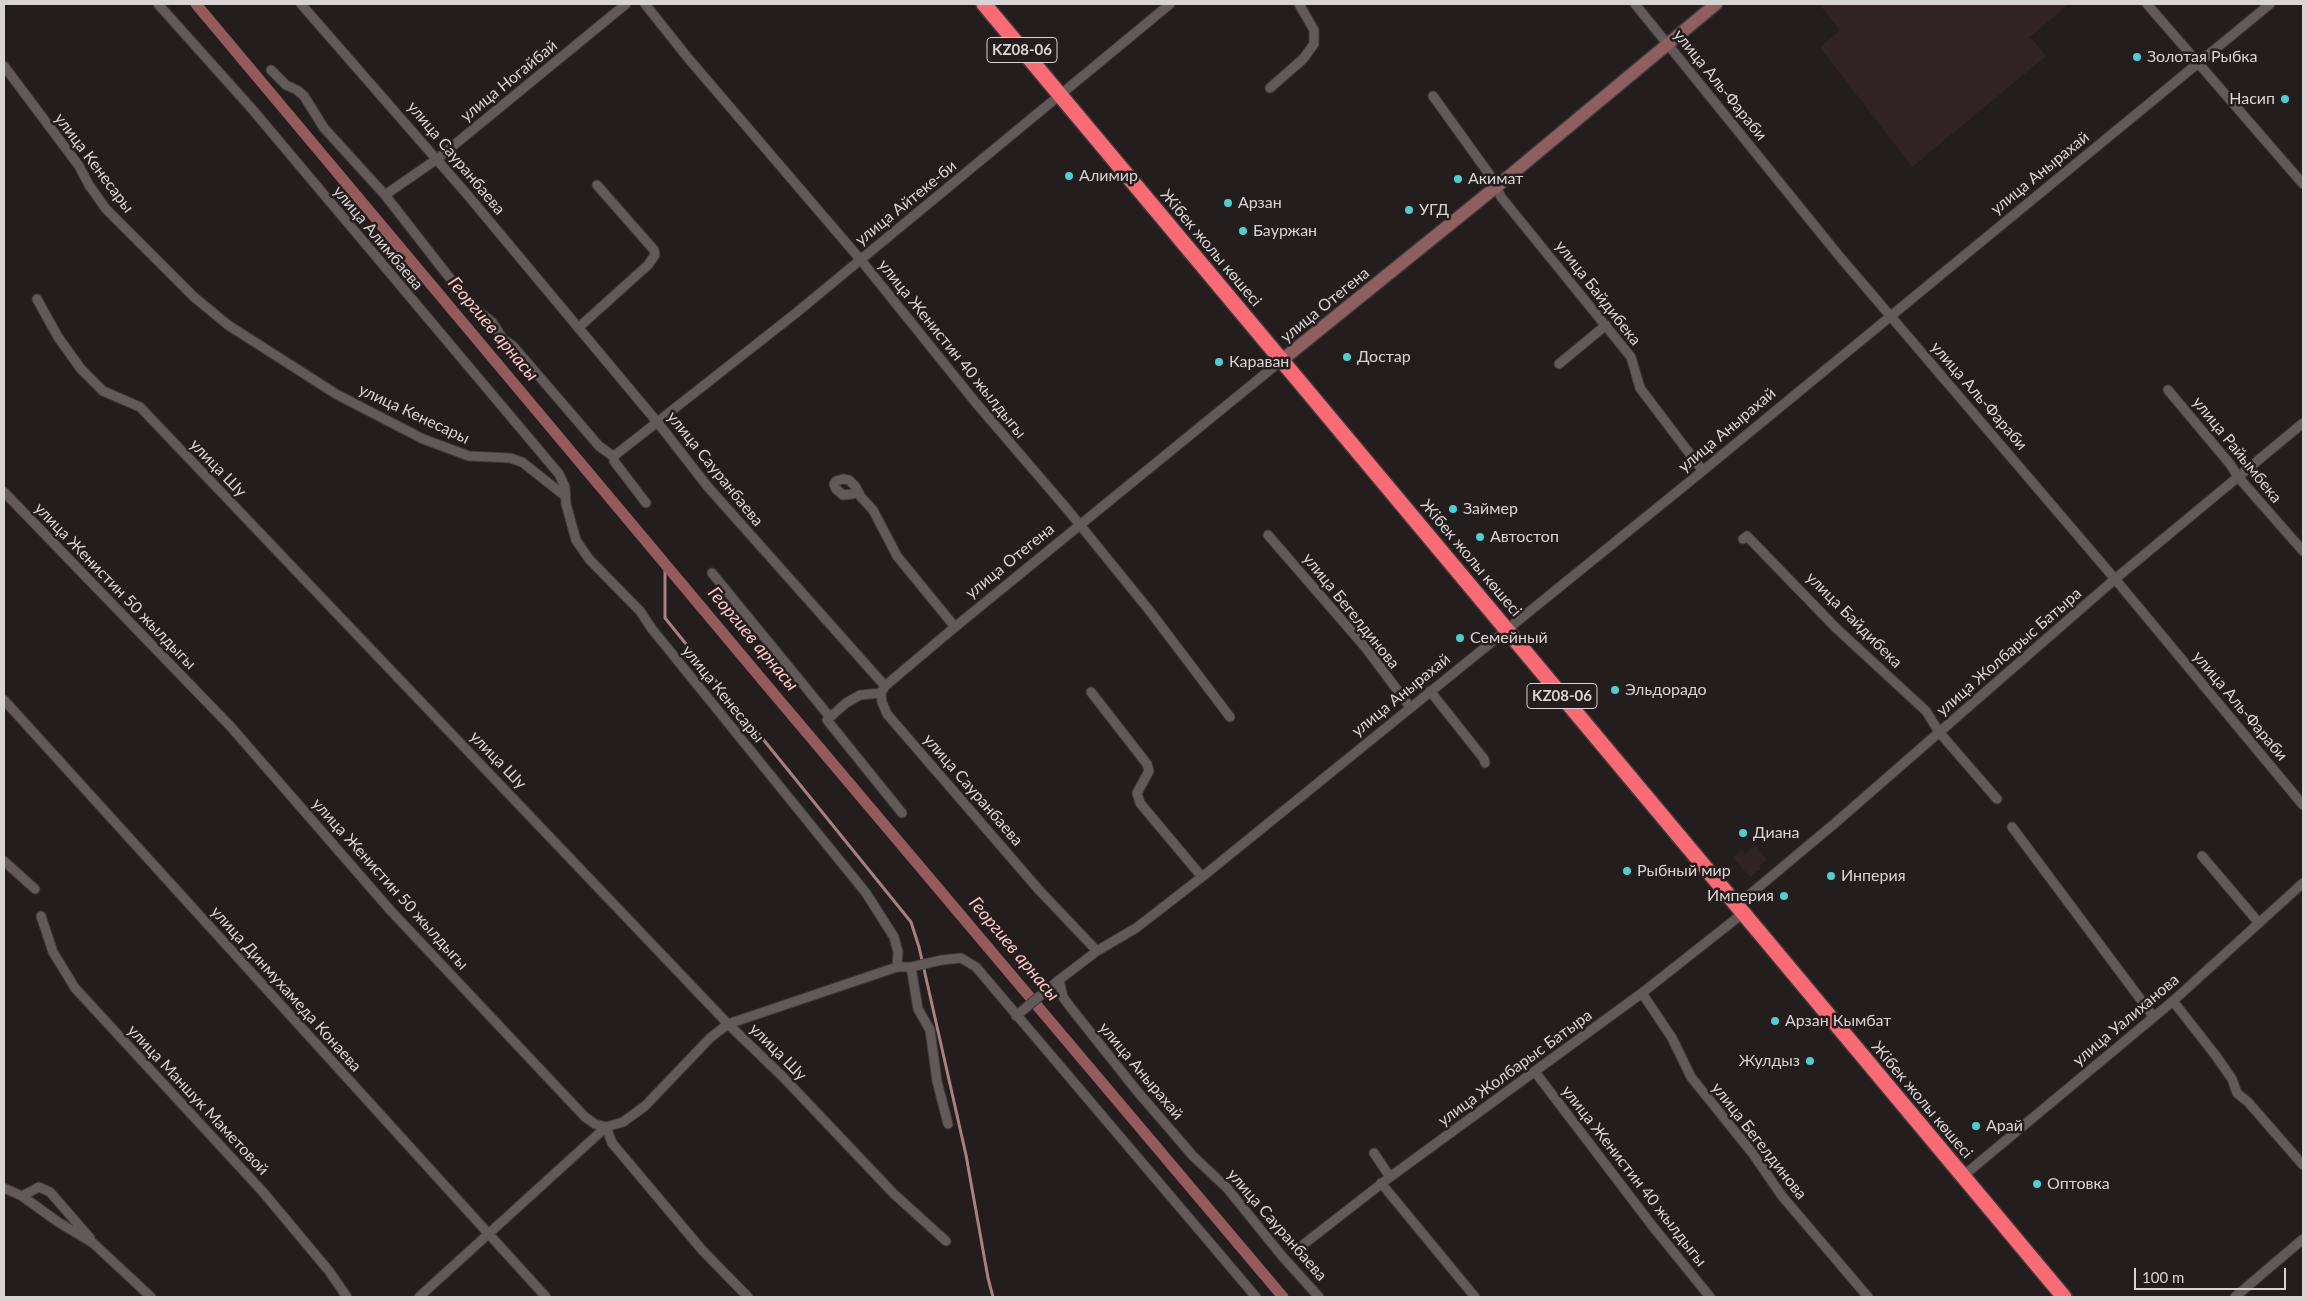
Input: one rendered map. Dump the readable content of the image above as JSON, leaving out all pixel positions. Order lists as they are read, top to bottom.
{
  "streets": {
    "highway": ["KZ08-06", "Жібек жолы көшесі"],
    "main road": ["улица Отегена"],
    "street": [
      "улица Ногайбай",
      "улица Аль-Фараби",
      "улица Сауранбаева",
      "улица Кенесары",
      "улица Анырахай",
      "улица Айтеке-би",
      "улица Алимбаева",
      "улица Байдибека",
      "улица Женистин 40 жылдыгы",
      "улица Райымбека",
      "улица Шу",
      "улица Женистин 50 жылдыгы",
      "улица Бегелдинова",
      "улица Жолбарыс Батыра",
      "улица Динмухамеда Конаева",
      "улица Уалиханова",
      "улица Маншук Маметовой"
    ]
  },
  "crossings": [
    ["улица Ногайбай", "улица Сауранбаева"],
    ["улица Аль-Фараби", "улица Анырахай"],
    ["улица Аль-Фараби", "улица Отегена"],
    ["улица Аль-Фараби", "улица Жолбарыс Батыра"],
    ["улица Сауранбаева", "улица Анырахай"],
    ["улица Сауранбаева", "улица Айтеке-би"],
    ["улица Сауранбаева", "улица Отегена"],
    ["улица Кенесары", "улица Алимбаева"],
    ["улица Анырахай", "Жібек жолы көшесі"],
    ["улица Анырахай", "улица Байдибека"],
    ["улица Анырахай", "улица Бегелдинова"],
    ["улица Айтеке-би", "Жібек жолы көшесі"],
    ["улица Айтеке-би", "улица Женистин 40 жылдыгы"],
    ["Жібек жолы көшесі", "улица Отегена"],
    ["Жібек жолы көшесі", "улица Жолбарыс Батыра"],
    ["Жібек жолы көшесі", "улица Уалиханова"],
    ["улица Байдибека", "улица Отегена"],
    ["улица Байдибека", "улица Жолбарыс Батыра"],
    ["улица Отегена", "улица Женистин 40 жылдыгы"],
    ["улица Женистин 40 жылдыгы", "улица Жолбарыс Батыра"],
    ["улица Райымбека", "улица Жолбарыс Батыра"],
    ["улица Бегелдинова", "улица Жолбарыс Батыра"]
  ],
  "water": ["Георгиев арнасы"],
  "places": [
    "Золотая Рыбка",
    "Насип",
    "Алимир",
    "Акимат",
    "Арзан",
    "УГД",
    "Бауржан",
    "Достар",
    "Караван",
    "Займер",
    "Автостоп",
    "Семейный",
    "Эльдорадо",
    "Диана",
    "Рыбный мир",
    "Инперия",
    "Империя",
    "Арзан Кымбат",
    "Жулдыз",
    "Арай",
    "Оптовка"
  ],
  "scale_bar": "100 m"
}
